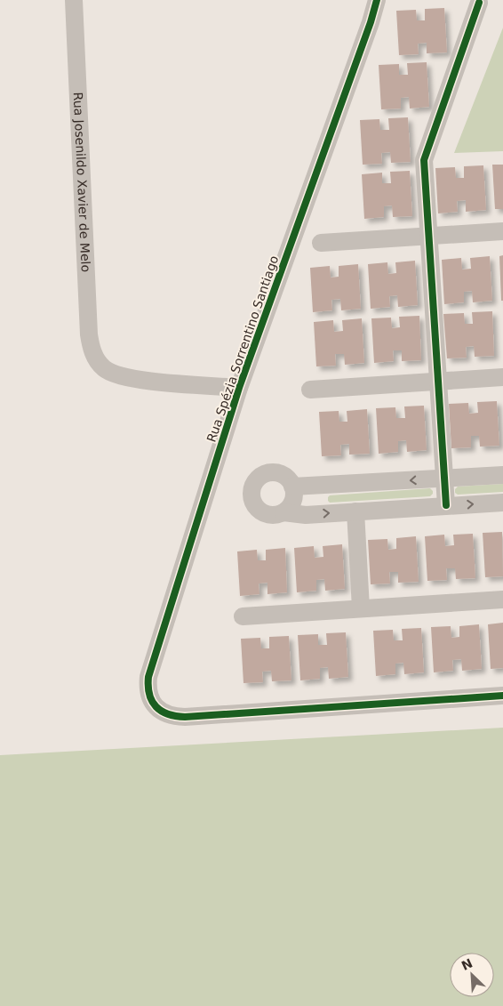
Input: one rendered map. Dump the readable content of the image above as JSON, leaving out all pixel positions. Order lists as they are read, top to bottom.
{
  "streets": {
    "street": ["Rua Josenildo Xavier de Melo", "Rua Spézia Sorrentino Santiago"]
  },
  "crossings": [
    ["Rua Josenildo Xavier de Melo", "Rua Spézia Sorrentino Santiago"]
  ],
  "north": "top left"
}
